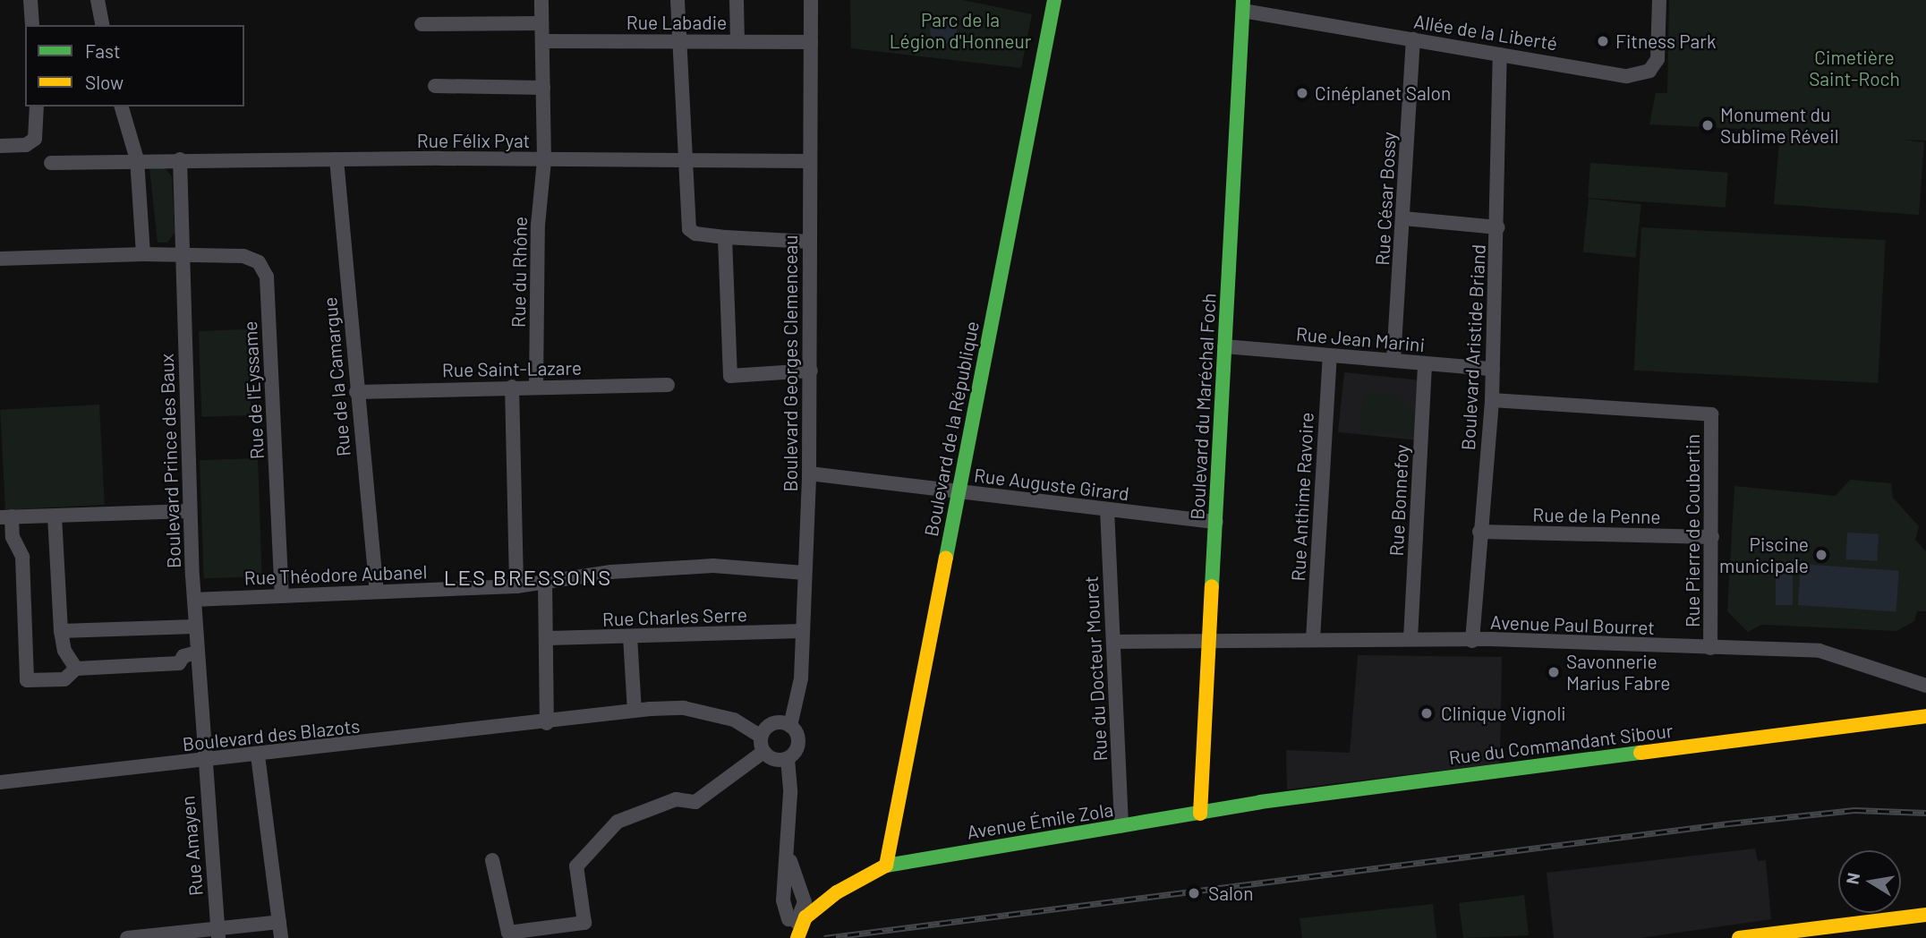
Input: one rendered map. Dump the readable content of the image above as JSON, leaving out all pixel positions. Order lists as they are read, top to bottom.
{
  "streets": {
    "street": [
      "Rue Labadie",
      "Allée de la Liberté",
      "Rue Félix Pyat",
      "Rue César Bossy",
      "Rue du Rhône",
      "Rue Jean Marini",
      "Boulevard Aristide Briand",
      "Boulevard Georges Clemenceau",
      "Rue Saint-Lazare",
      "Rue de la Camargue",
      "Rue de l'Eyssame",
      "Boulevard du Maréchal Foch",
      "Boulevard de la République",
      "Boulevard Prince des Baux",
      "Rue Auguste Girard",
      "Rue Anthime Ravoire",
      "Rue Bonnefoy",
      "Rue de la Penne",
      "Rue Pierre de Coubertin",
      "Rue Théodore Aubanel",
      "Rue Charles Serre",
      "Avenue Paul Bourret",
      "Rue du Docteur Mouret",
      "Boulevard des Blazots",
      "Rue du Commandant Sibour",
      "Avenue Émile Zola",
      "Rue Amayen"
    ]
  },
  "crossings": [
    ["Rue Labadie", "Rue du Rhône"],
    ["Rue Labadie", "Boulevard Georges Clemenceau"],
    ["Allée de la Liberté", "Rue César Bossy"],
    ["Allée de la Liberté", "Boulevard Aristide Briand"],
    ["Allée de la Liberté", "Boulevard du Maréchal Foch"],
    ["Rue Félix Pyat", "Rue du Rhône"],
    ["Rue Félix Pyat", "Boulevard Georges Clemenceau"],
    ["Rue Félix Pyat", "Rue de la Camargue"],
    ["Rue Félix Pyat", "Boulevard Prince des Baux"],
    ["Rue César Bossy", "Rue Jean Marini"],
    ["Rue du Rhône", "Rue Saint-Lazare"],
    ["Rue Jean Marini", "Boulevard Aristide Briand"],
    ["Rue Jean Marini", "Boulevard du Maréchal Foch"],
    ["Rue Jean Marini", "Rue Anthime Ravoire"],
    ["Rue Jean Marini", "Rue Bonnefoy"],
    ["Boulevard Aristide Briand", "Rue de la Penne"],
    ["Boulevard Aristide Briand", "Rue Pierre de Coubertin"],
    ["Boulevard Aristide Briand", "Avenue Paul Bourret"],
    ["Boulevard Georges Clemenceau", "Rue Auguste Girard"],
    ["Boulevard Georges Clemenceau", "Rue Théodore Aubanel"],
    ["Boulevard Georges Clemenceau", "Rue Charles Serre"],
    ["Boulevard Georges Clemenceau", "Boulevard des Blazots"],
    ["Rue Saint-Lazare", "Rue de la Camargue"],
    ["Rue de la Camargue", "Rue Théodore Aubanel"],
    ["Rue de l'Eyssame", "Boulevard Prince des Baux"],
    ["Rue de l'Eyssame", "Rue Théodore Aubanel"],
    ["Boulevard du Maréchal Foch", "Rue Auguste Girard"],
    ["Boulevard du Maréchal Foch", "Avenue Paul Bourret"],
    ["Boulevard du Maréchal Foch", "Rue du Commandant Sibour"],
    ["Boulevard du Maréchal Foch", "Avenue Émile Zola"],
    ["Boulevard de la République", "Rue Auguste Girard"],
    ["Boulevard de la République", "Avenue Émile Zola"],
    ["Boulevard Prince des Baux", "Rue Théodore Aubanel"],
    ["Boulevard Prince des Baux", "Boulevard des Blazots"],
    ["Boulevard Prince des Baux", "Rue Amayen"],
    ["Rue Auguste Girard", "Rue du Docteur Mouret"],
    ["Rue Anthime Ravoire", "Avenue Paul Bourret"],
    ["Rue Bonnefoy", "Avenue Paul Bourret"],
    ["Rue de la Penne", "Rue Pierre de Coubertin"],
    ["Rue Pierre de Coubertin", "Avenue Paul Bourret"],
    ["Avenue Paul Bourret", "Rue du Docteur Mouret"],
    ["Rue du Docteur Mouret", "Avenue Émile Zola"],
    ["Boulevard des Blazots", "Rue Amayen"],
    ["Rue du Commandant Sibour", "Avenue Émile Zola"]
  ],
  "districts": ["LES BRESSONS"],
  "parks": ["Parc de la Légion d'Honneur", "Cimetière Saint-Roch"],
  "places": [
    "Fitness Park",
    "Cinéplanet Salon",
    "Monument du Sublime Réveil",
    "Piscine municipale",
    "Savonnerie Marius Fabre",
    "Clinique Vignoli",
    "Salon"
  ],
  "legend": ["Fast", "Slow"],
  "north": "left"
}
